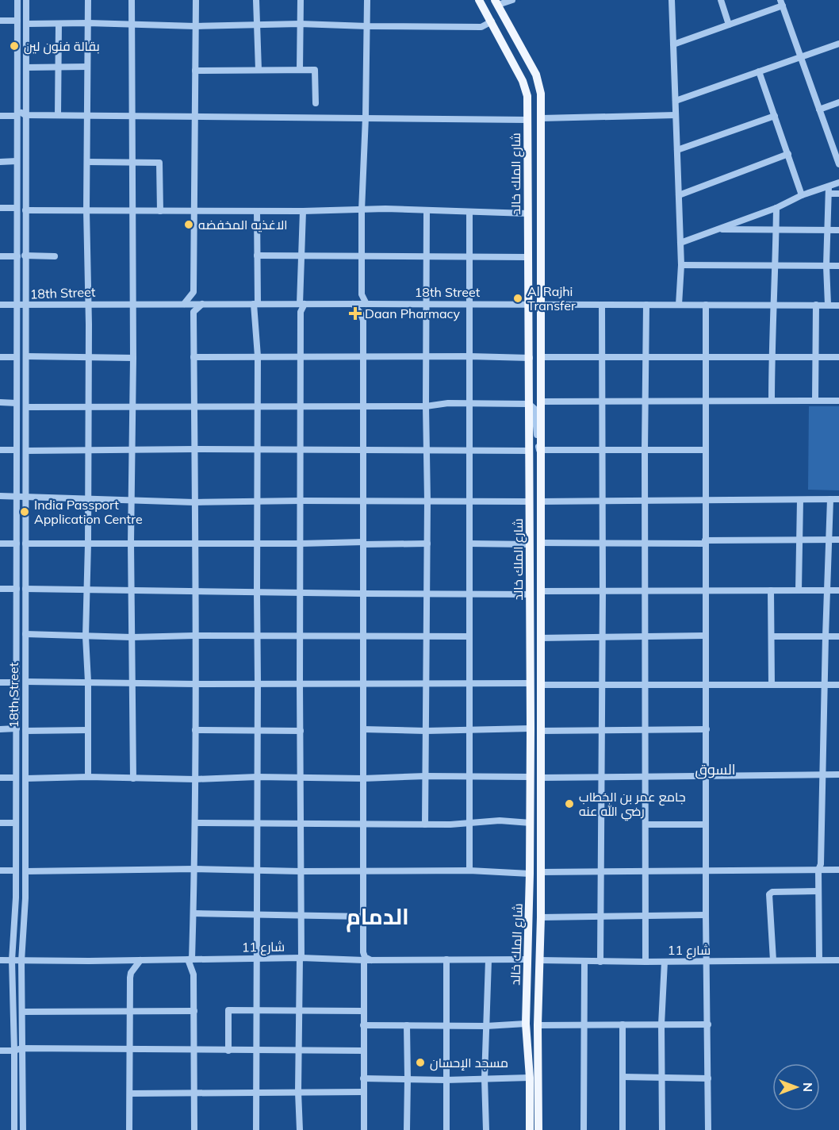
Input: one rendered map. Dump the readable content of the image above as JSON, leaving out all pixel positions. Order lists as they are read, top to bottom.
{
  "streets": {
    "main road": ["شارع الملك خالد"],
    "street": ["18th Street", "شارع 11"]
  },
  "crossings": [
    ["شارع الملك خالد", "18th Street"],
    ["شارع الملك خالد", "شارع 11"],
    ["18th Street", "شارع 11"]
  ],
  "districts": ["السوق", "الدمام"],
  "places": {
    "other": [
      "بقالة فنون لين",
      "الاغذيه المخفضه",
      "Al Rajhi Transfer",
      "India Passport Application Centre",
      "جامع عمر بن الخطاب رضي الله عنه",
      "مسجد الإحسان"
    ],
    "health": ["Daan Pharmacy"]
  },
  "north": "right"
}
